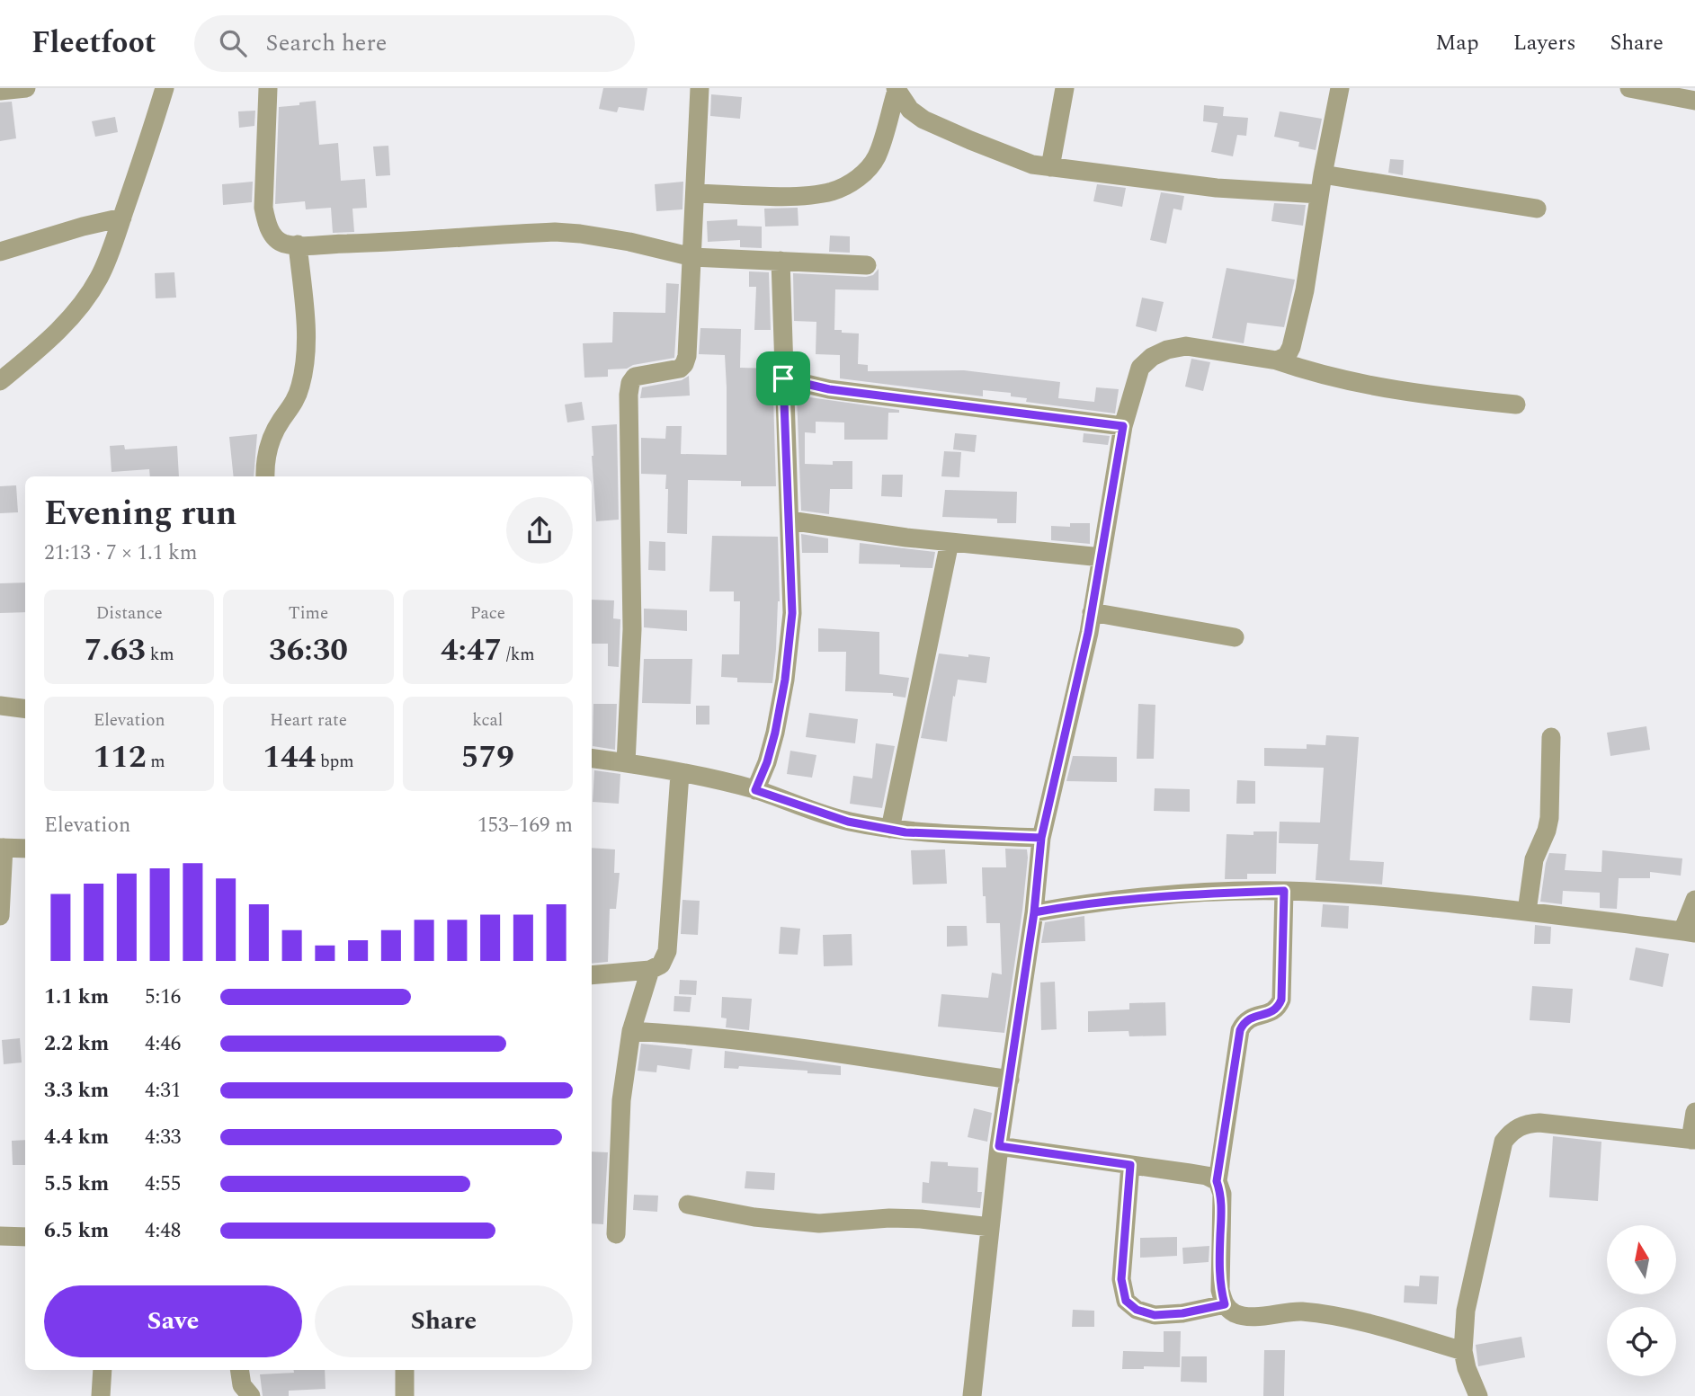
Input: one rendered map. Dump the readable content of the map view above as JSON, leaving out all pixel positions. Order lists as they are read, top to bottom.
{
  "north": "top",
  "page": {
    "header": "Fleetfoot",
    "search": "Search here",
    "nav": ["Map", "Layers", "Share"],
    "heading": ["Evening run", "21:13 · 7 × 1.1 km"],
    "stats": [
      ["Distance", "7.63 km"],
      ["Time", "36:30"],
      ["Pace", "4:47 /km"],
      ["Elevation", "112 m"],
      ["Heart rate", "144 bpm"],
      ["kcal", "579"]
    ],
    "chart": ["Elevation", "153–169 m"],
    "list": [
      {
        "name": "1.1 km",
        "note": "5:16"
      },
      {
        "name": "2.2 km",
        "note": "4:46"
      },
      {
        "name": "3.3 km",
        "note": "4:31"
      },
      {
        "name": "4.4 km",
        "note": "4:33"
      },
      {
        "name": "5.5 km",
        "note": "4:55"
      },
      {
        "name": "6.5 km",
        "note": "4:48"
      }
    ],
    "buttons": ["Save", "Share"]
  }
}
